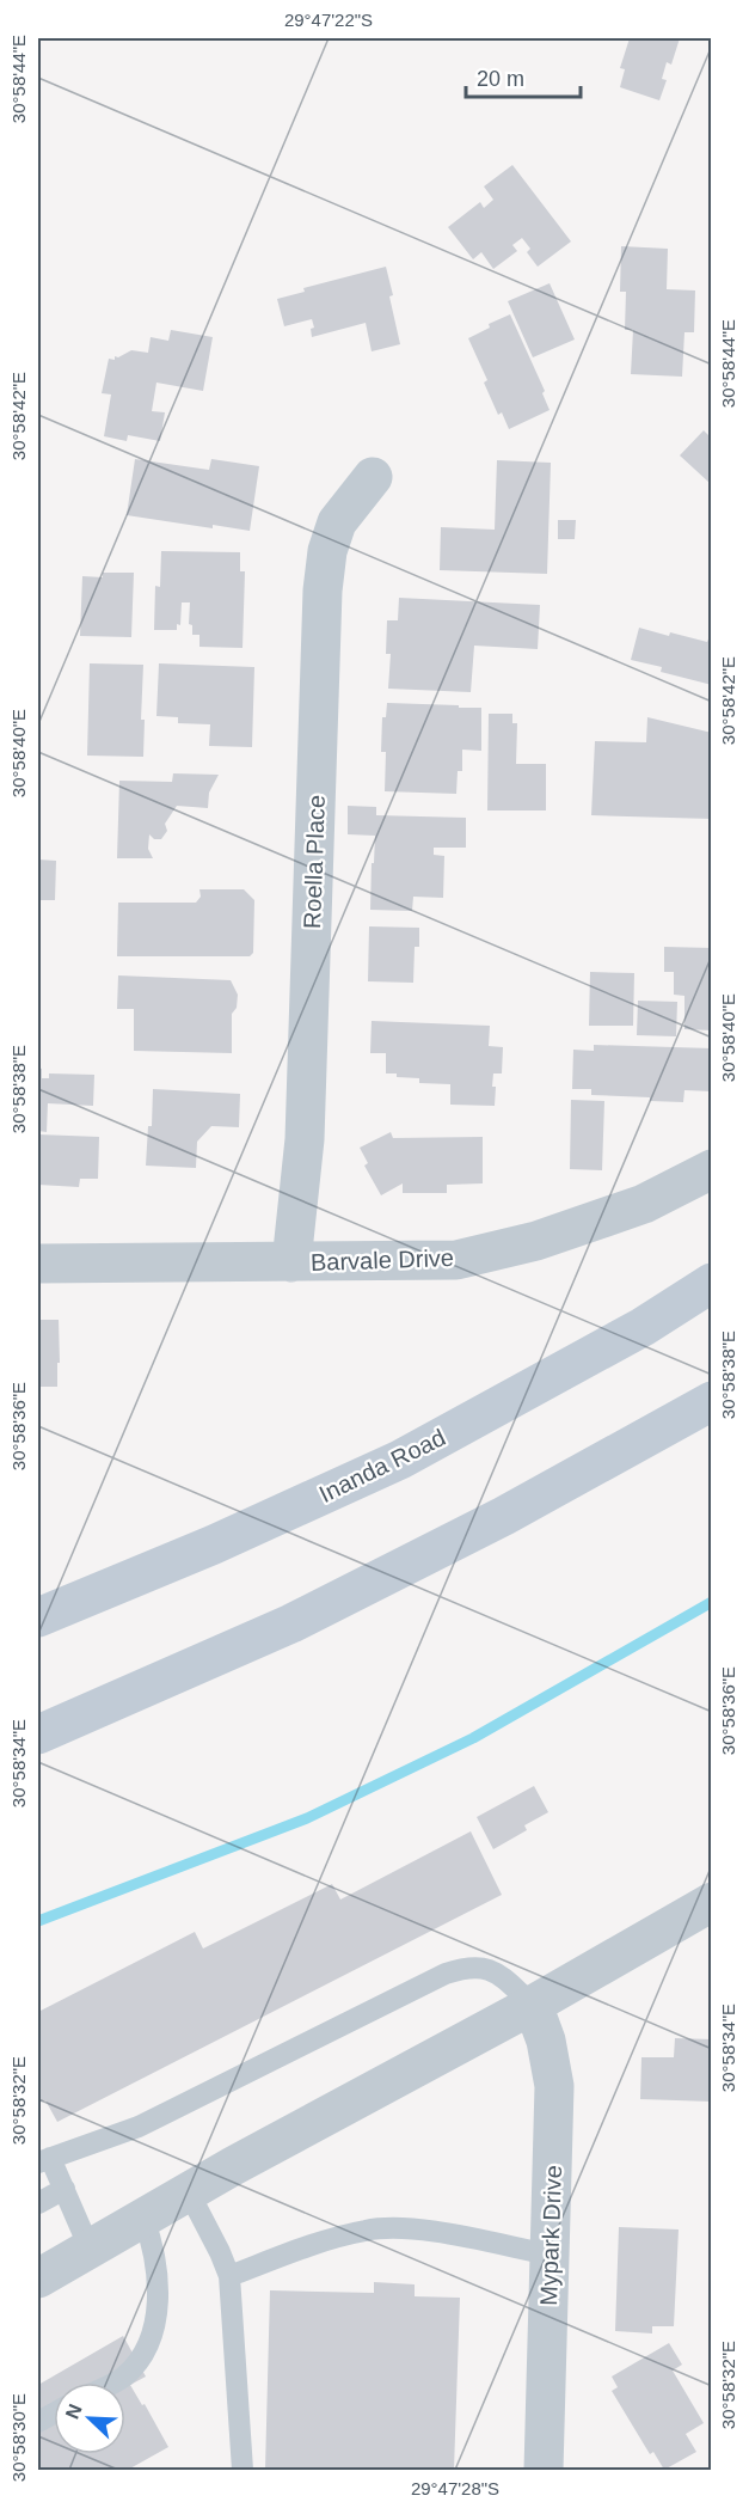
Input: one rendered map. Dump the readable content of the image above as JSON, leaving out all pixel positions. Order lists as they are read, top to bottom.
{
  "streets": {
    "main road": ["Inanda Road"],
    "street": ["Roella Place", "Barvale Drive", "Mypark Drive"]
  },
  "crossings": [
    ["Roella Place", "Barvale Drive"]
  ],
  "scale_bar": "20 m",
  "north": "top left",
  "coordinates": [
    "29°47'22\"S",
    "30°58'44\"E",
    "30°58'42\"E",
    "30°58'40\"E",
    "30°58'38\"E",
    "30°58'36\"E",
    "30°58'34\"E",
    "30°58'32\"E",
    "30°58'30\"E",
    "29°47'28\"S"
  ]
}
